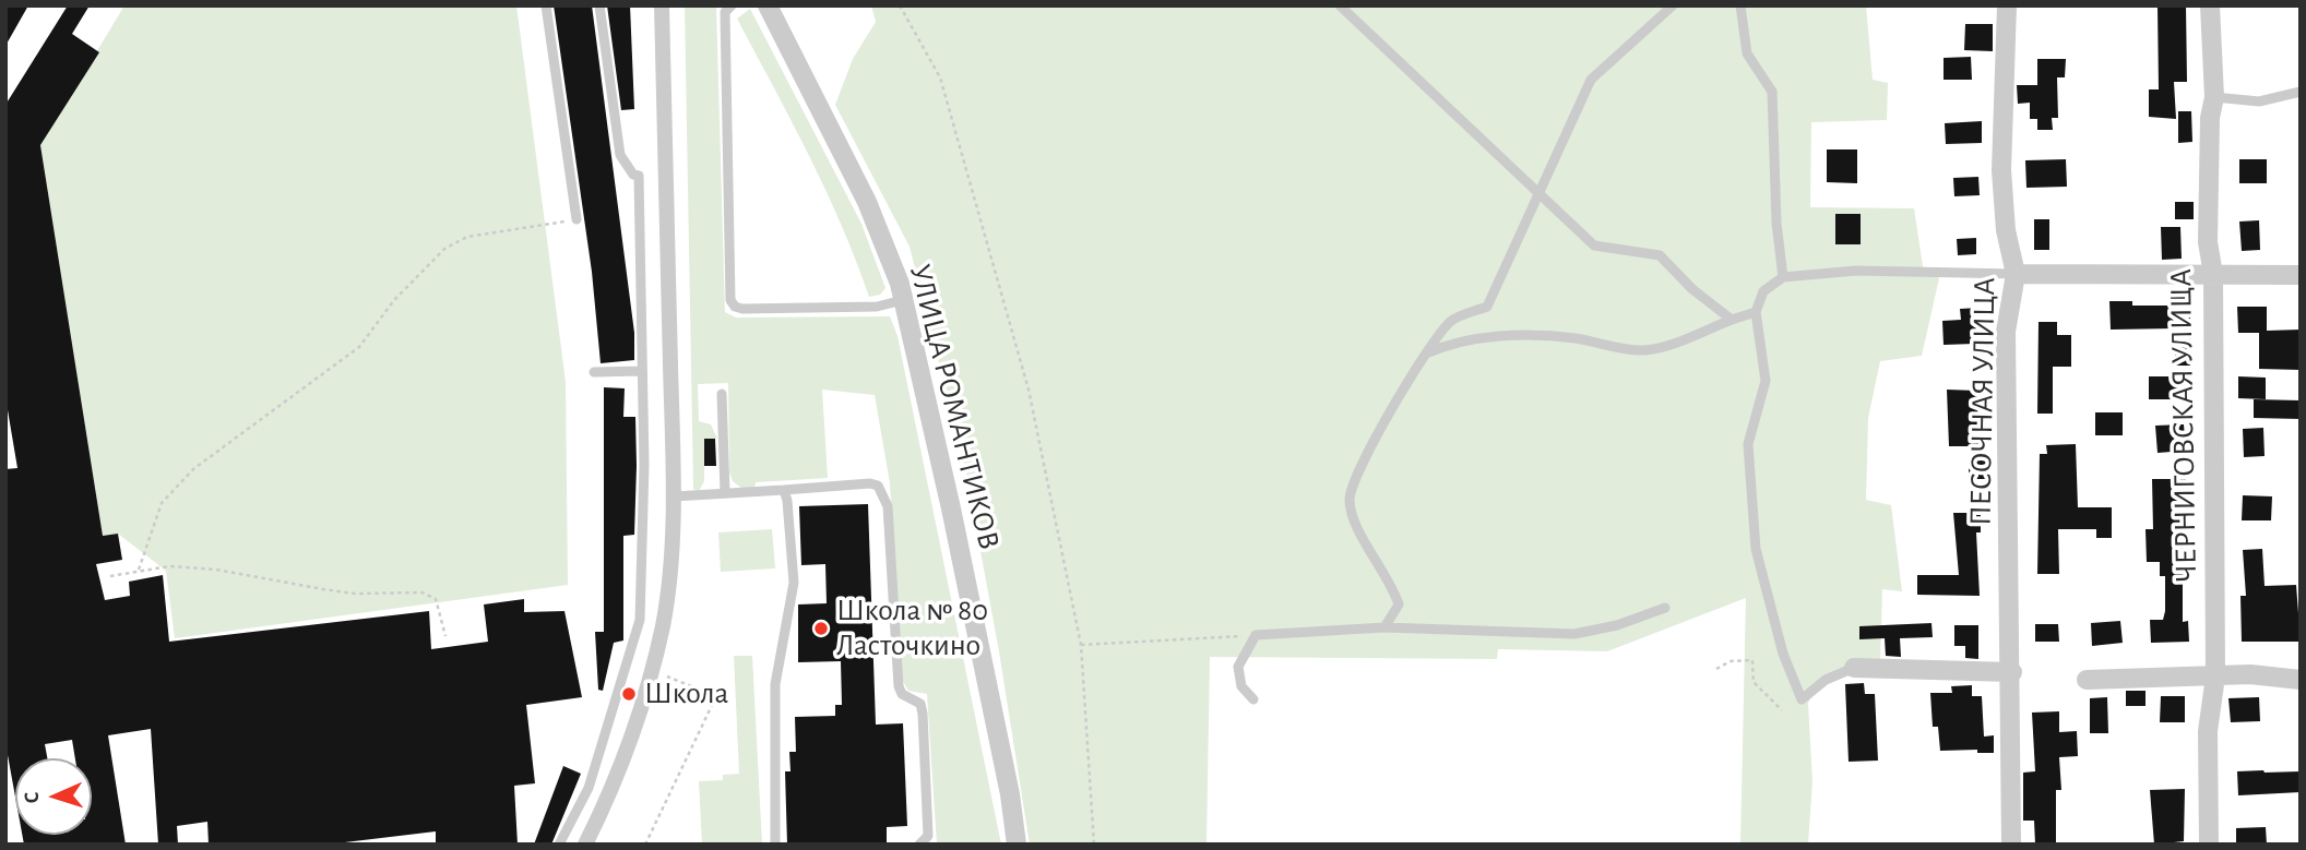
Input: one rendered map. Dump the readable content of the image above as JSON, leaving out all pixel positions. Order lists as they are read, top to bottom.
{
  "streets": {
    "street": ["ПЕСОЧНАЯ УЛИЦА", "УЛИЦА РОМАНТИКОВ", "ЧЕРНИГОВСКАЯ УЛИЦА"]
  },
  "places": ["Школа № 80 Ласточкино", "Школа"],
  "north": "left"
}
